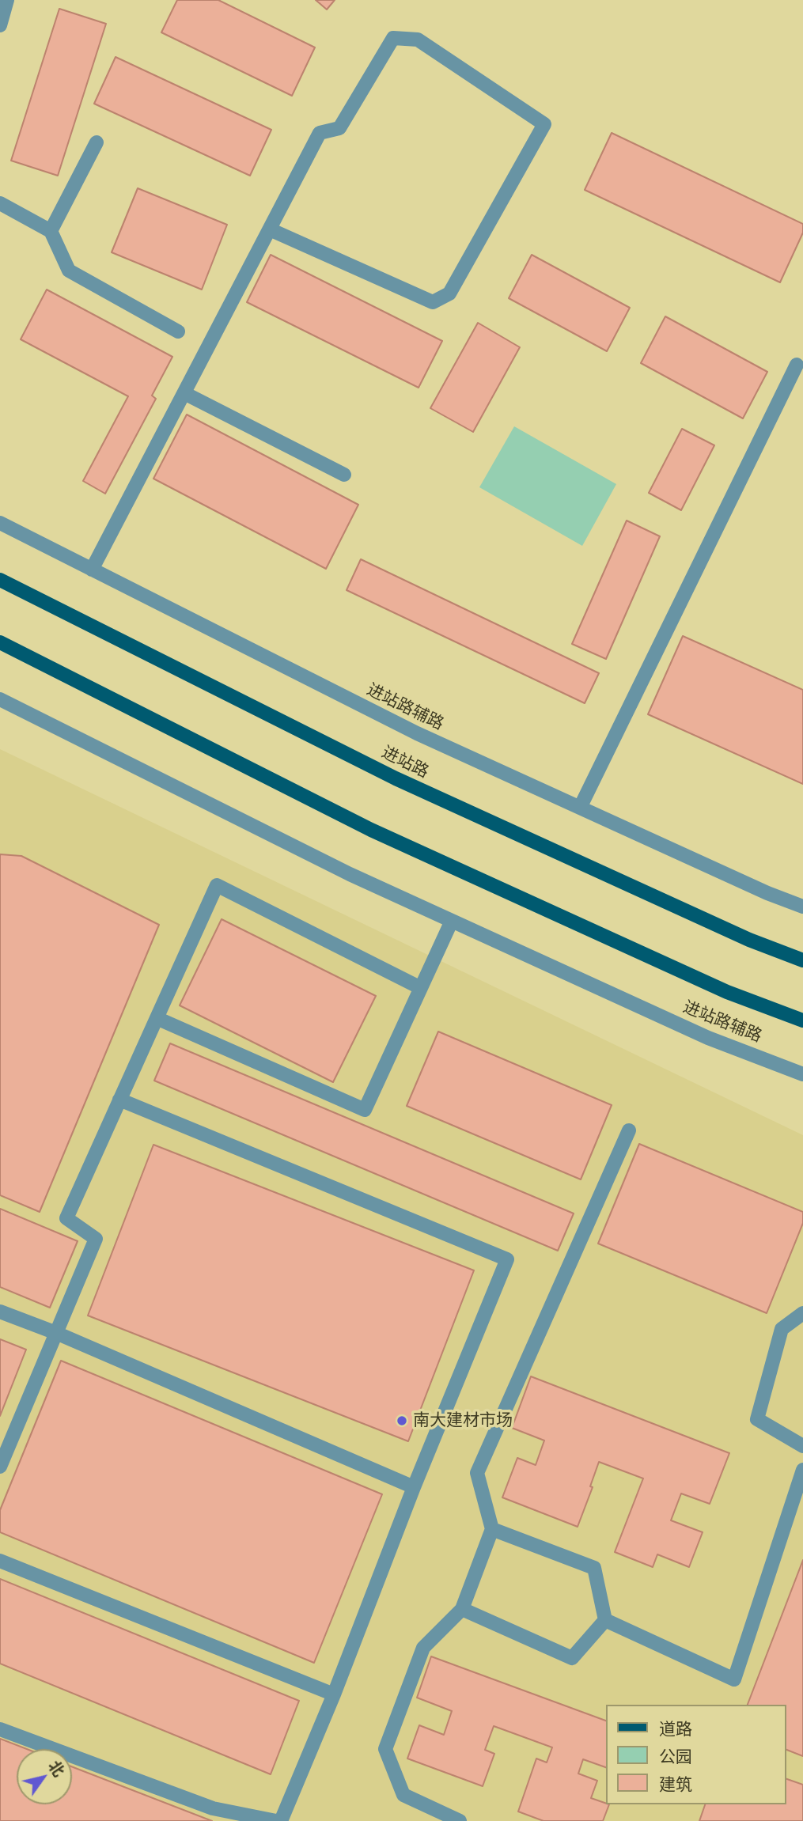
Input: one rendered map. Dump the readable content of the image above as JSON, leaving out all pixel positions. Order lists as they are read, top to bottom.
{
  "streets": {
    "main road": ["进站路"],
    "street": ["进站路辅路"]
  },
  "places": ["南大建材市场"],
  "legend": ["道路", "公园", "建筑"],
  "north": "top right"
}
